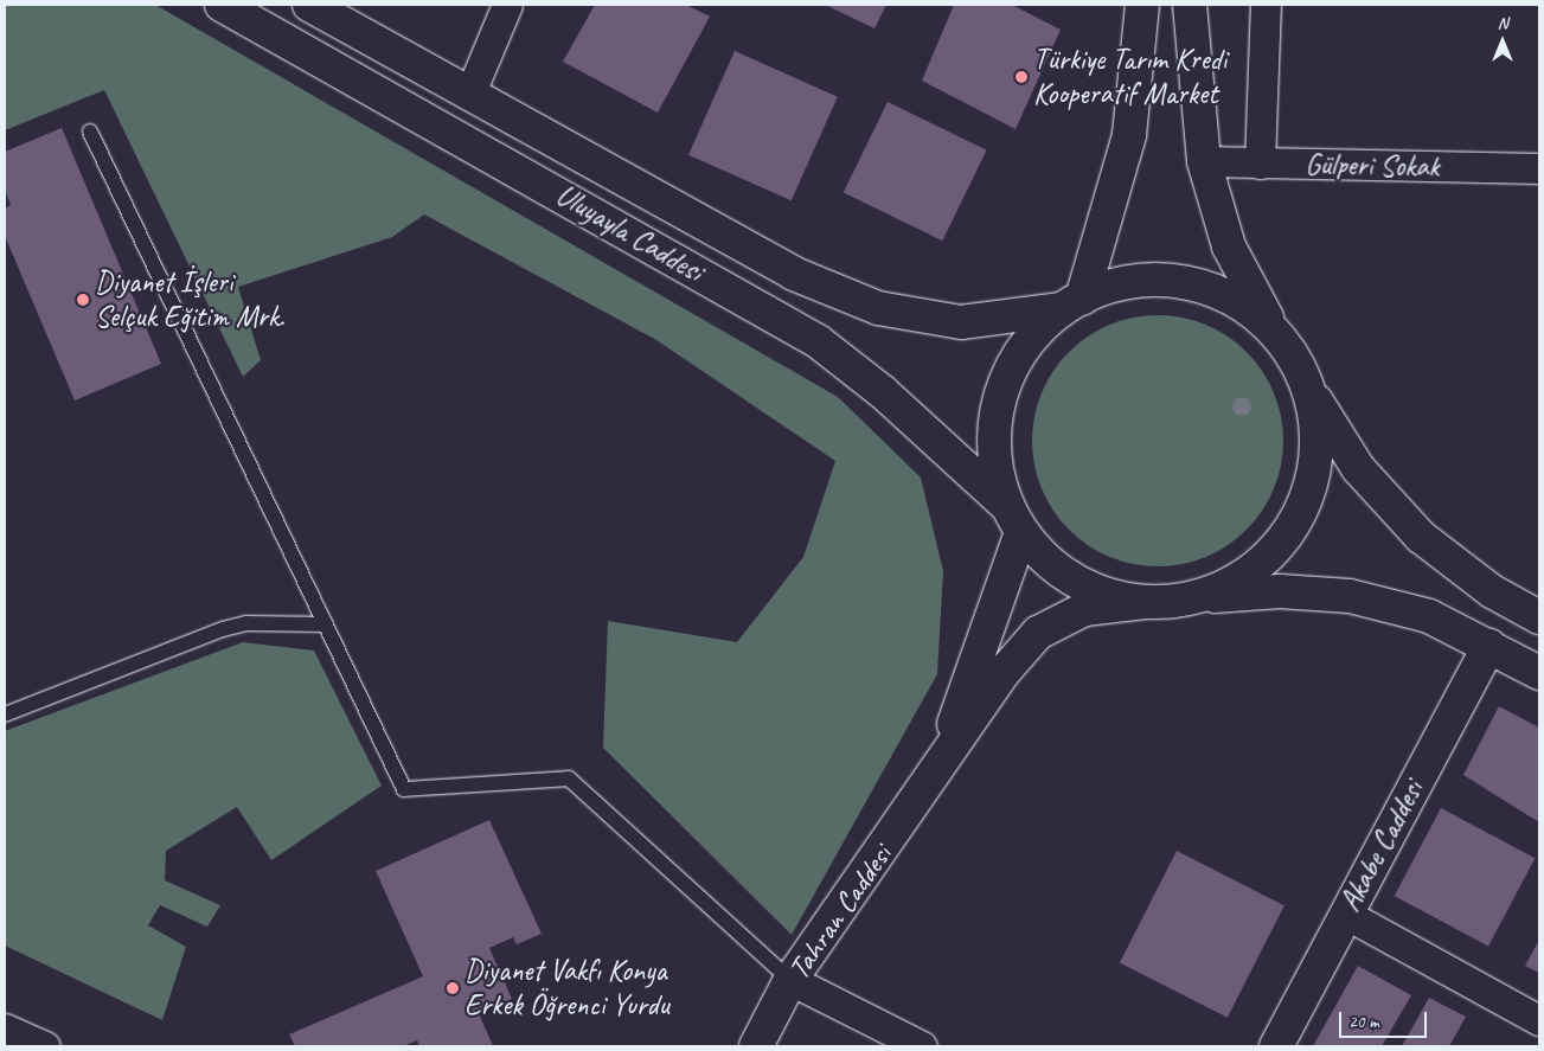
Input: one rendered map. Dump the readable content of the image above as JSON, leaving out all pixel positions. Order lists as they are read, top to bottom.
{
  "streets": {
    "main road": ["Uluyayla Caddesi", "Akabe Caddesi", "Tahran Caddesi"],
    "street": ["Gülperi Sokak"]
  },
  "crossings": [
    ["Uluyayla Caddesi", "Tahran Caddesi"]
  ],
  "places": ["Türkiye Tarım Kredi Kooperatif Market", "Diyanet İşleri Selçuk Eğitim Mrk.", "Diyanet Vakfı Konya Erkek Öğrenci Yurdu"],
  "scale_bar": "20 m",
  "north": "top"
}
